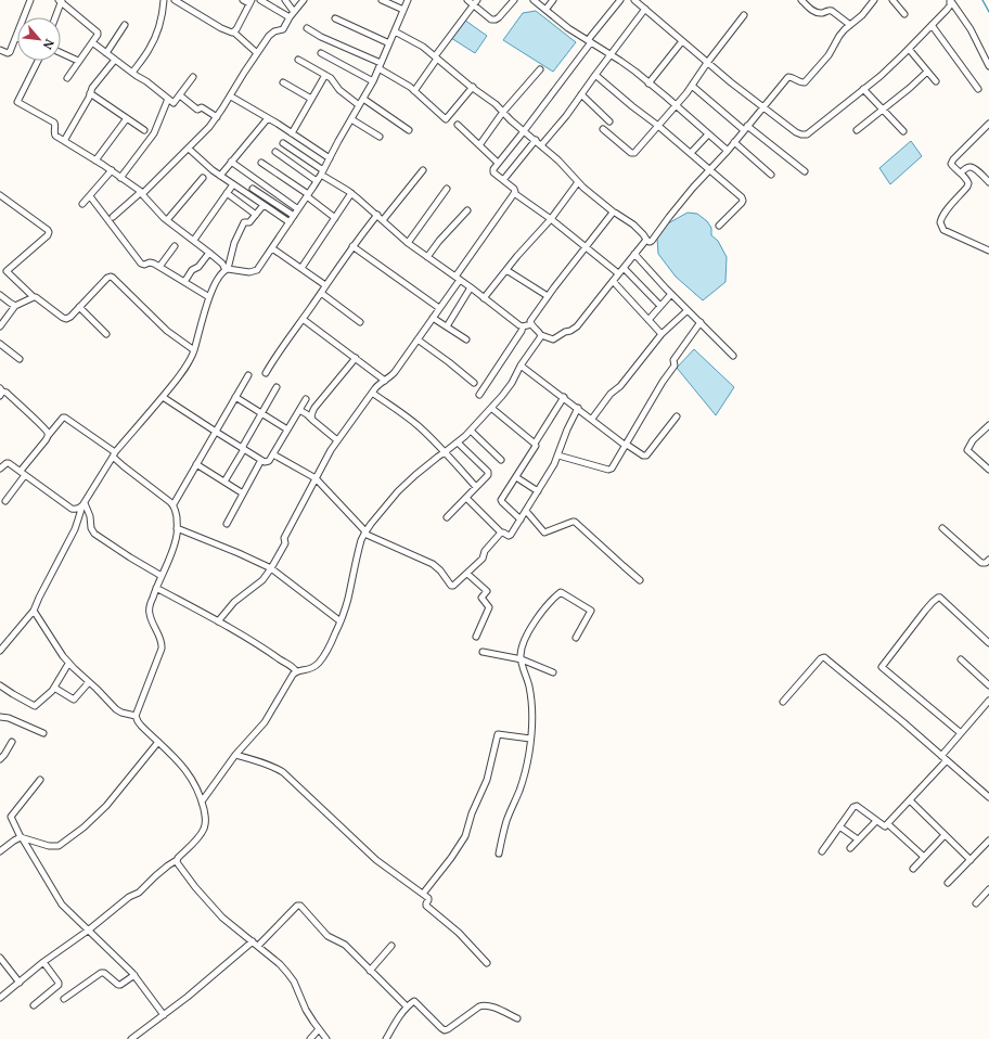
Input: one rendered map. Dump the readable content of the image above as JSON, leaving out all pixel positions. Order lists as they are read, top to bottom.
{
  "north": "bottom right"
}
